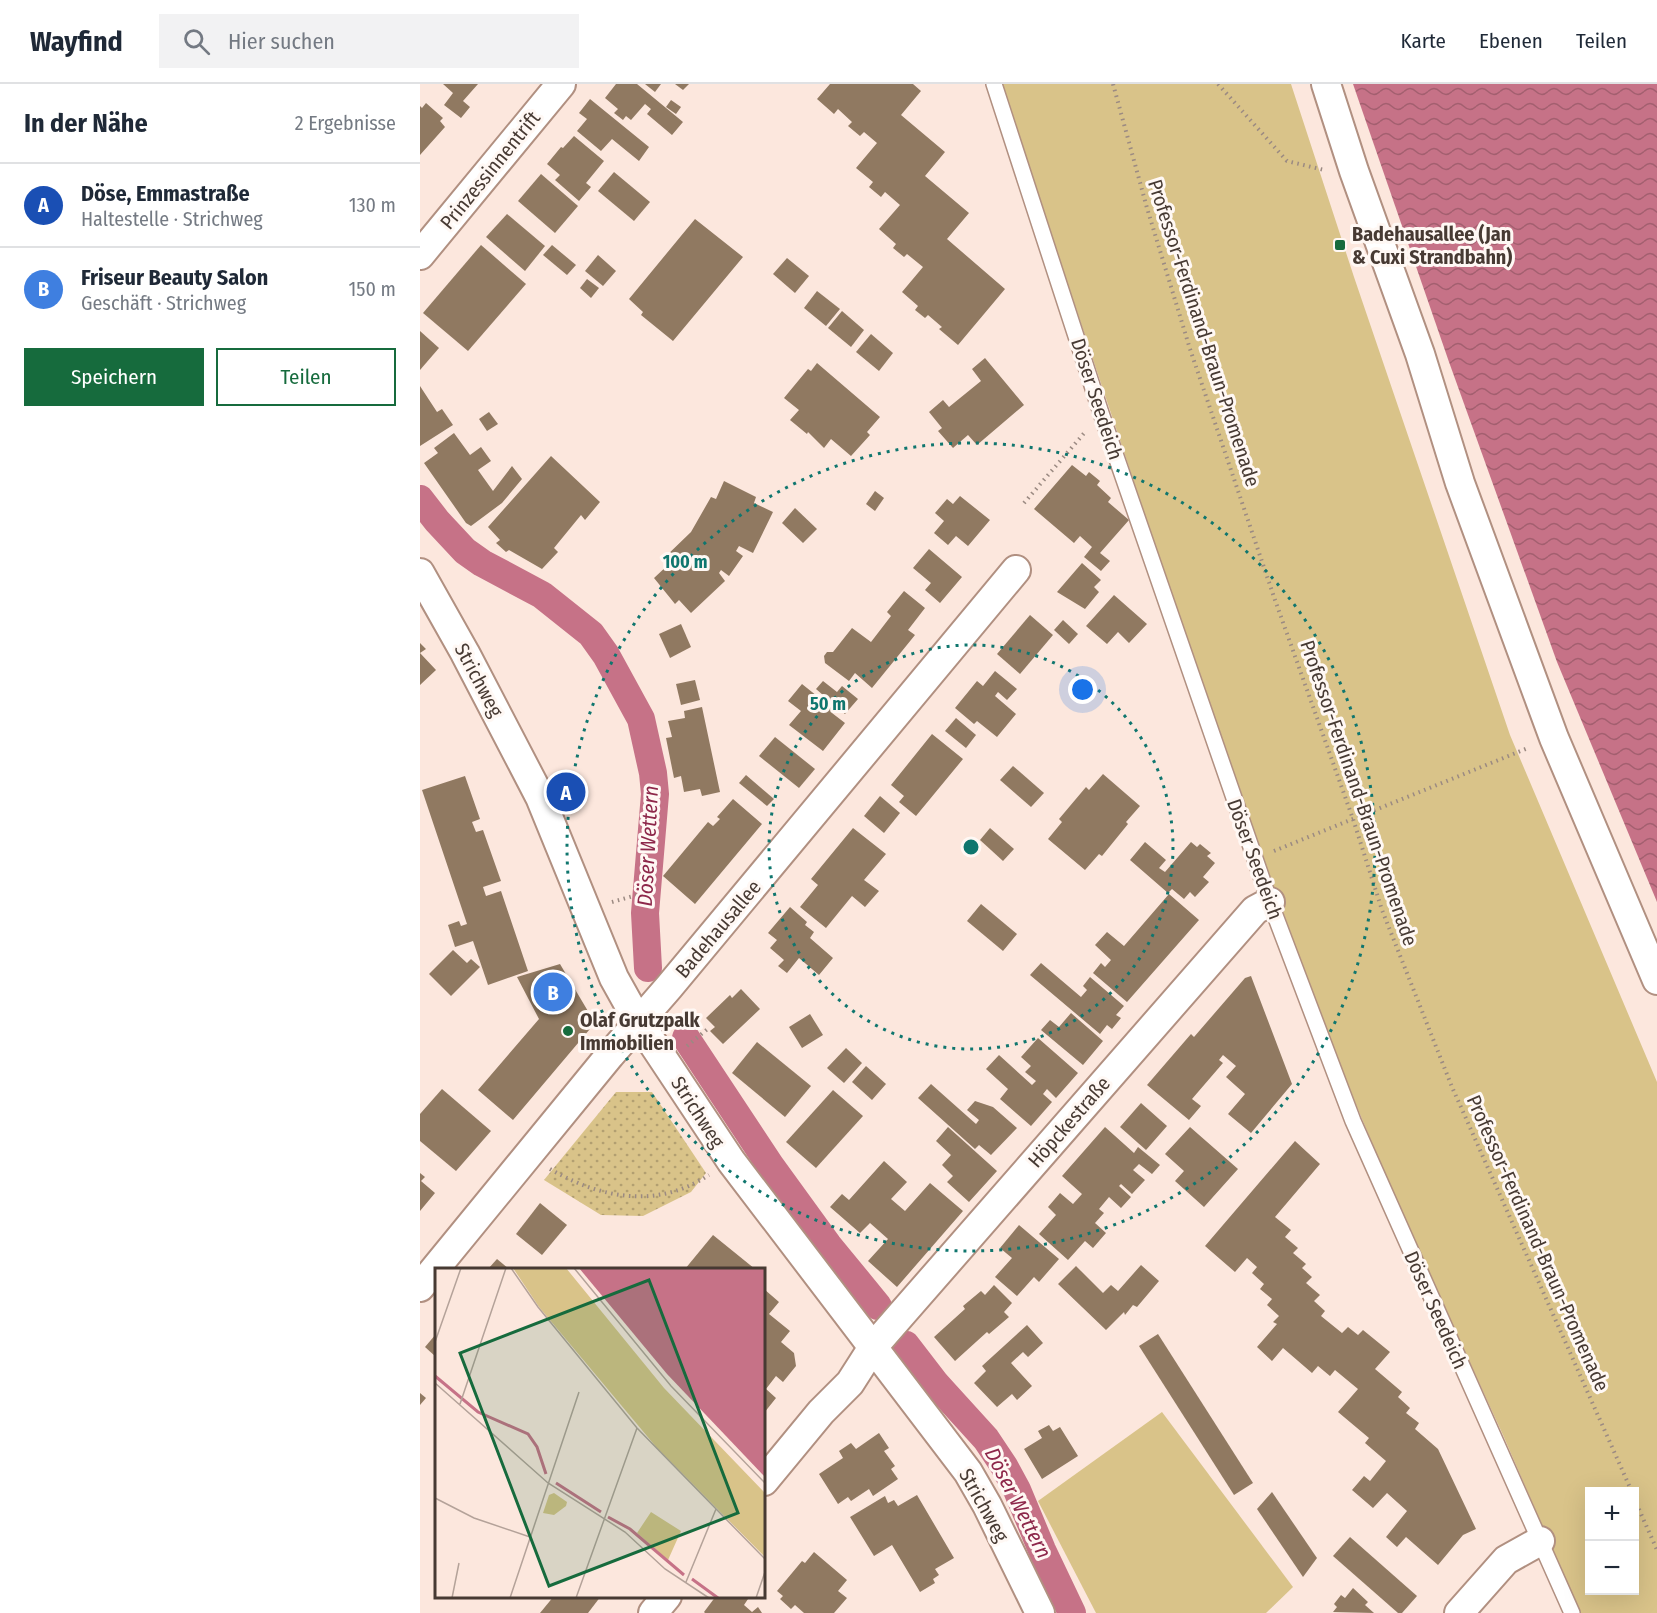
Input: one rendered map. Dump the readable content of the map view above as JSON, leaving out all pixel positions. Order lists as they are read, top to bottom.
{
  "streets": {
    "street": [
      "Prinzessinnentrift",
      "Strichweg",
      "Badehausallee",
      "Höpckestraße"
    ],
    "lane": ["Döser Seedeich"],
    "path": ["Professor-Ferdinand-Braun-Promenade"]
  },
  "crossings": [
    ["Döser Seedeich", "Höpckestraße"],
    ["Strichweg", "Badehausallee"],
    ["Strichweg", "Höpckestraße"]
  ],
  "water": ["Döser Wettern"],
  "places": {
    "transit": ["Badehausallee (Jan & Cuxi Strandbahn)"],
    "other": ["Olaf Grutzpalk Immobilien"]
  },
  "page": {
    "header": "Wayfind",
    "search": "Hier suchen",
    "nav": ["Karte", "Ebenen", "Teilen"],
    "heading": ["In der Nähe", "2 Ergebnisse"],
    "list": [
      {
        "mark": "A",
        "name": "Döse, Emmastraße",
        "note": "Haltestelle · Strichweg",
        "value": "130 m"
      },
      {
        "mark": "B",
        "name": "Friseur Beauty Salon",
        "note": "Geschäft · Strichweg",
        "value": "150 m"
      }
    ],
    "buttons": ["Speichern", "Teilen"],
    "pins": ["A", "B"],
    "map_buttons": ["+", "−"]
  },
  "rings": ["100 m", "50 m"]
}
